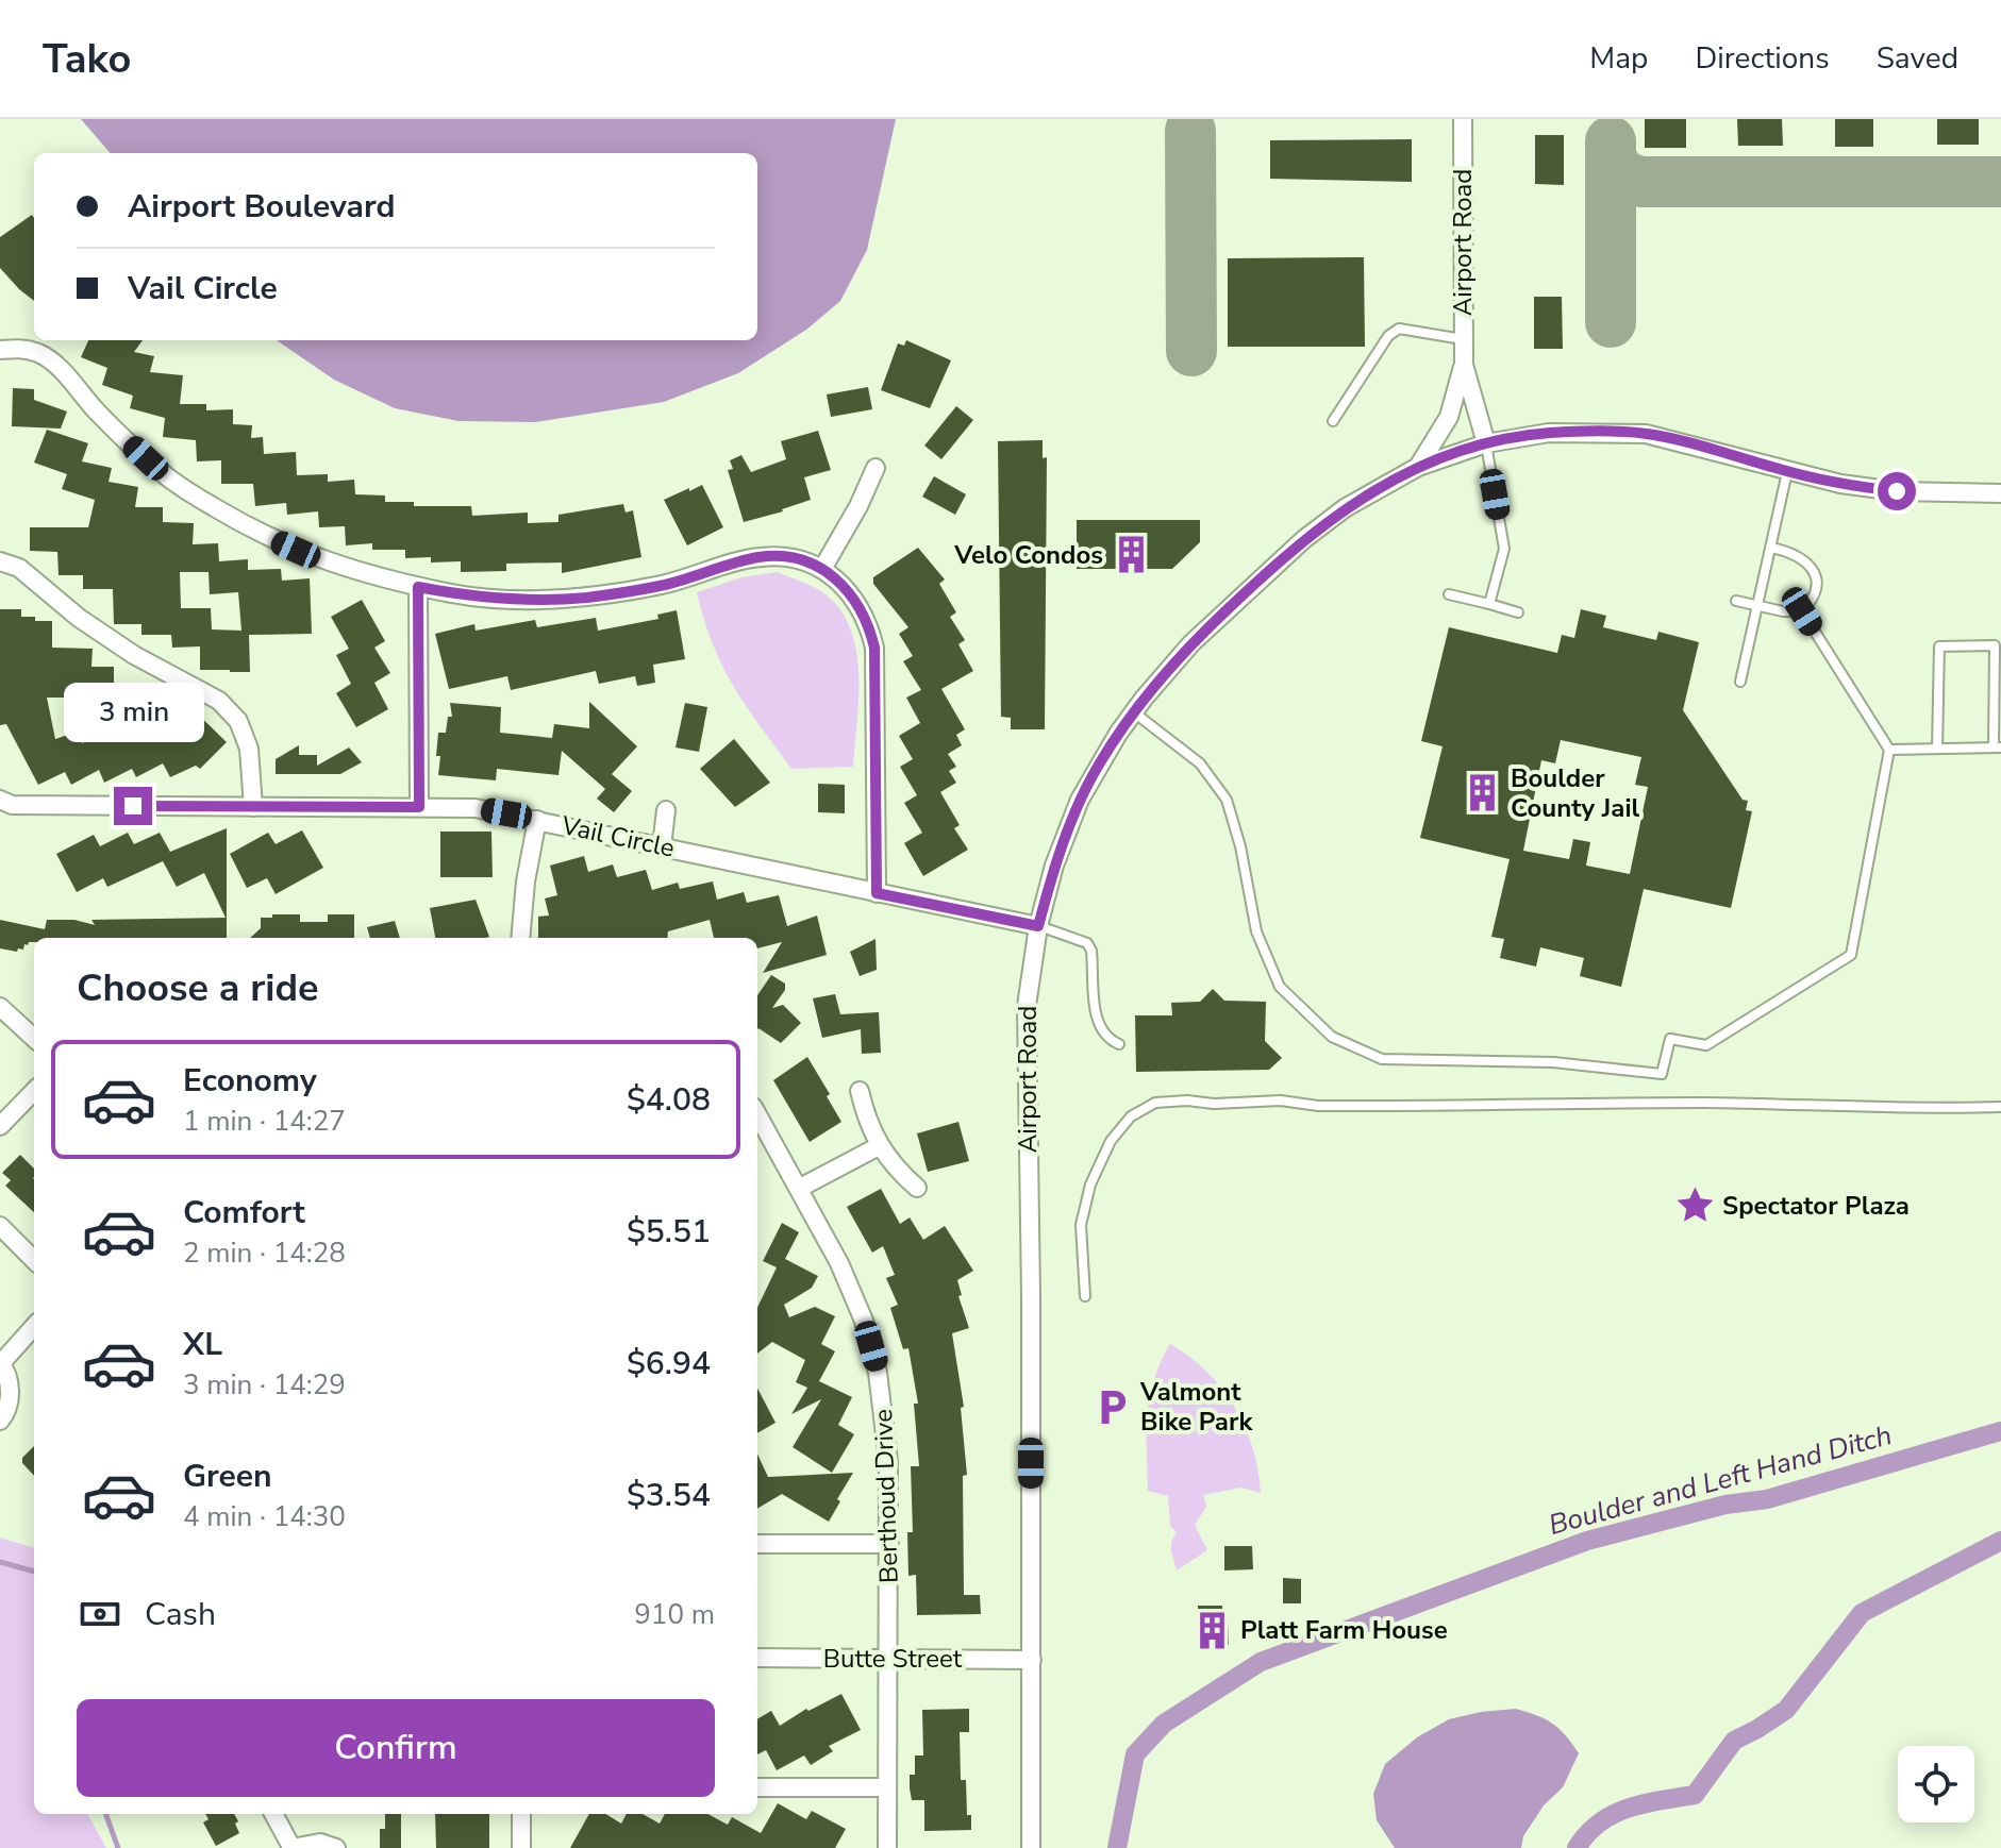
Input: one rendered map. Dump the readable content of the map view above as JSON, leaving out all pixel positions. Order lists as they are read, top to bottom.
{
  "streets": {
    "street": [
      "Airport Road",
      "Vail Circle",
      "Berthoud Drive",
      "Butte Street"
    ]
  },
  "crossings": [
    ["Airport Road", "Vail Circle"],
    ["Airport Road", "Butte Street"],
    ["Berthoud Drive", "Butte Street"]
  ],
  "water": ["Boulder and Left Hand Ditch"],
  "places": {
    "building": ["Velo Condos", "Boulder County Jail", "Platt Farm House"],
    "place": ["Spectator Plaza"],
    "parking": ["Valmont Bike Park"]
  },
  "page": {
    "header": "Tako",
    "nav": ["Map", "Directions", "Saved"],
    "banner": ["Airport Boulevard", "Vail Circle"],
    "bubble": "3 min",
    "heading": "Choose a ride",
    "list": [
      {
        "name": "Economy",
        "note": "1 min · 14:27",
        "value": "$4.08"
      },
      {
        "name": "Comfort",
        "note": "2 min · 14:28",
        "value": "$5.51"
      },
      {
        "name": "XL",
        "note": "3 min · 14:29",
        "value": "$6.94"
      },
      {
        "name": "Green",
        "note": "4 min · 14:30",
        "value": "$3.54"
      }
    ],
    "pay": ["Cash", "910 m"],
    "buttons": "Confirm"
  }
}
